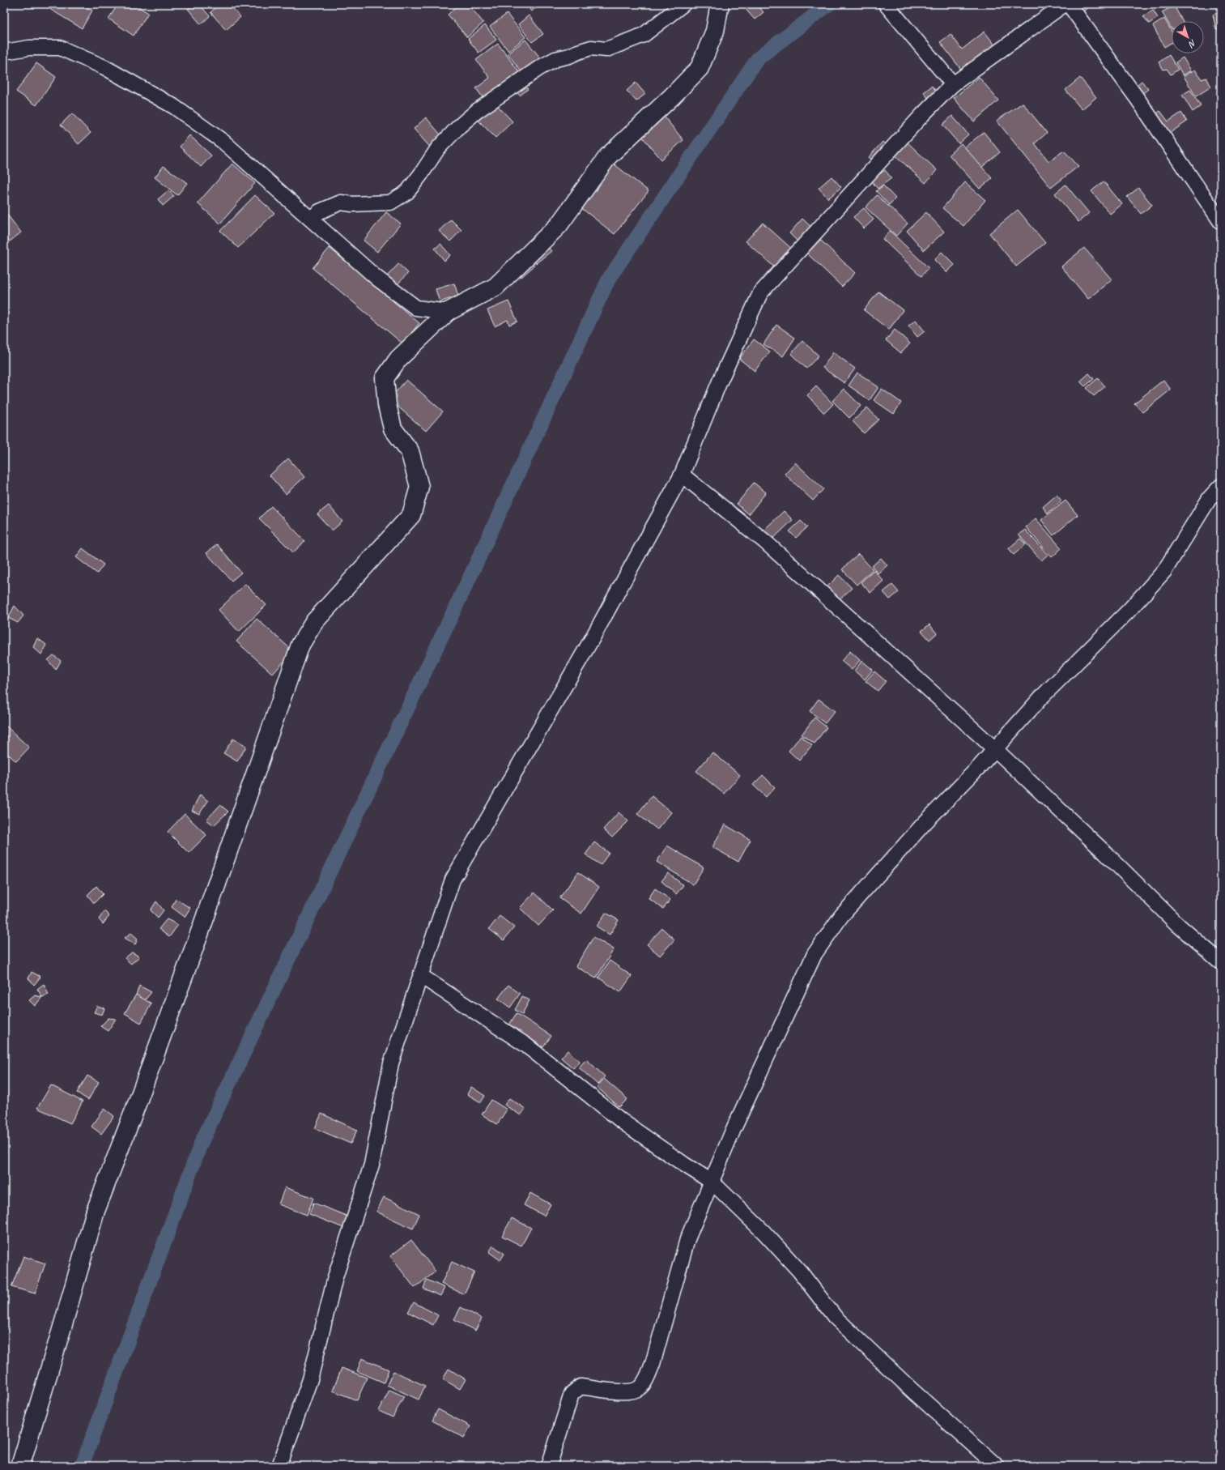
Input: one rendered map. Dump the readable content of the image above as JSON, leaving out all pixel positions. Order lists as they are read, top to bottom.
{
  "north": "bottom right"
}
